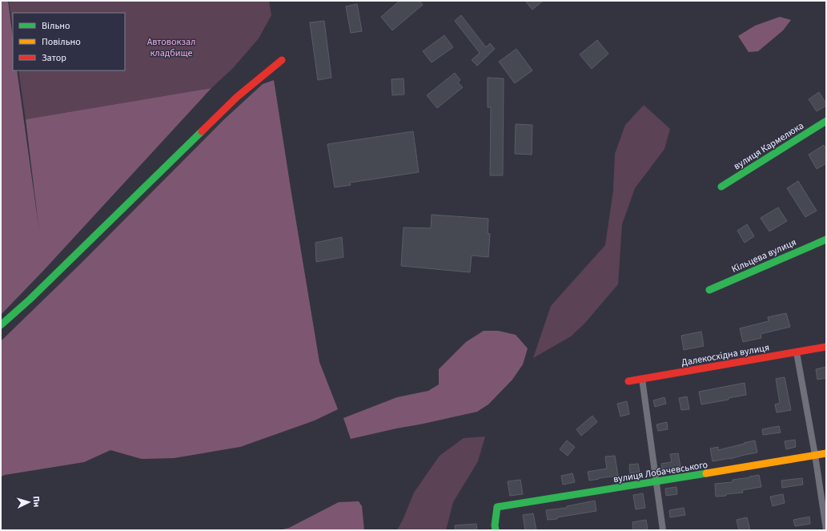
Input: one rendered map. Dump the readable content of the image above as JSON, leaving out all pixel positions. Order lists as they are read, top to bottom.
{
  "streets": {
    "street": [
      "вулиця Кармелюка",
      "Кільцева вулиця",
      "Далекосхідна вулиця",
      "вулиця Лобачевського"
    ]
  },
  "parks": ["Автовокзал кладбище"],
  "legend": ["Вільно", "Повільно", "Затор"],
  "north": "right"
}
